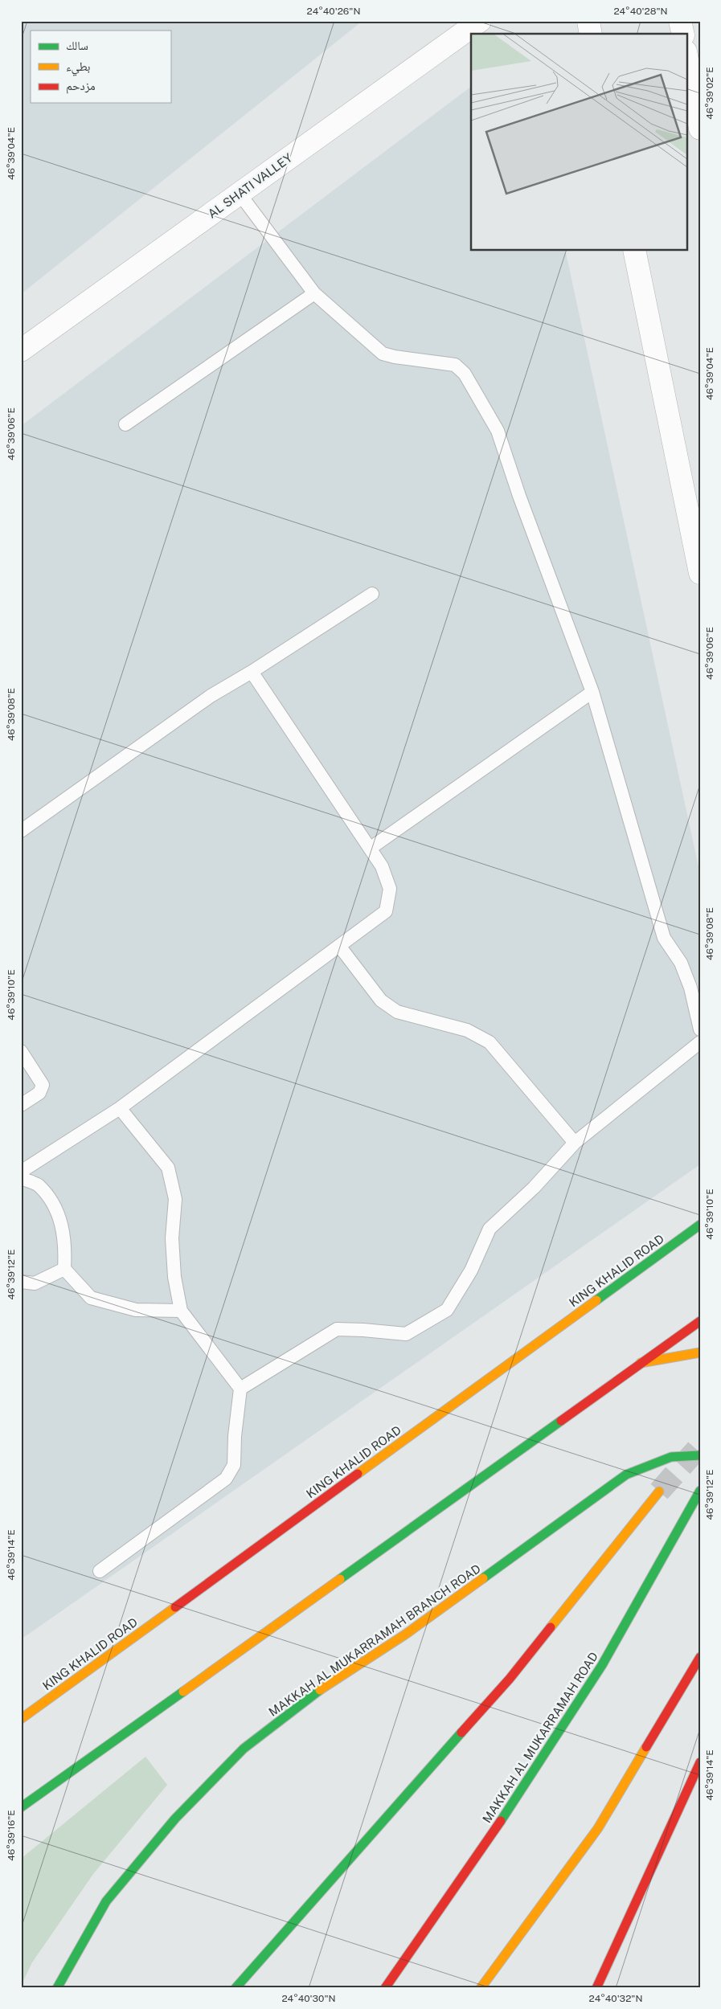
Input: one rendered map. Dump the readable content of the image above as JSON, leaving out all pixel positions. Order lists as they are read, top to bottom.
{
  "streets": {
    "main road": ["KING KHALID ROAD", "MAKKAH AL MUKARRAMAH BRANCH ROAD", "MAKKAH AL MUKARRAMAH ROAD"],
    "street": ["AL SHATI VALLEY"]
  },
  "legend": ["سالك", "بطيء", "مزدحم"],
  "coordinates": [
    "24°40'26\"N",
    "24°40'28\"N",
    "46°39'02\"E",
    "46°39'04\"E",
    "46°39'06\"E",
    "46°39'08\"E",
    "46°39'10\"E",
    "46°39'12\"E",
    "46°39'14\"E",
    "46°39'16\"E",
    "24°40'30\"N",
    "24°40'32\"N"
  ]
}
